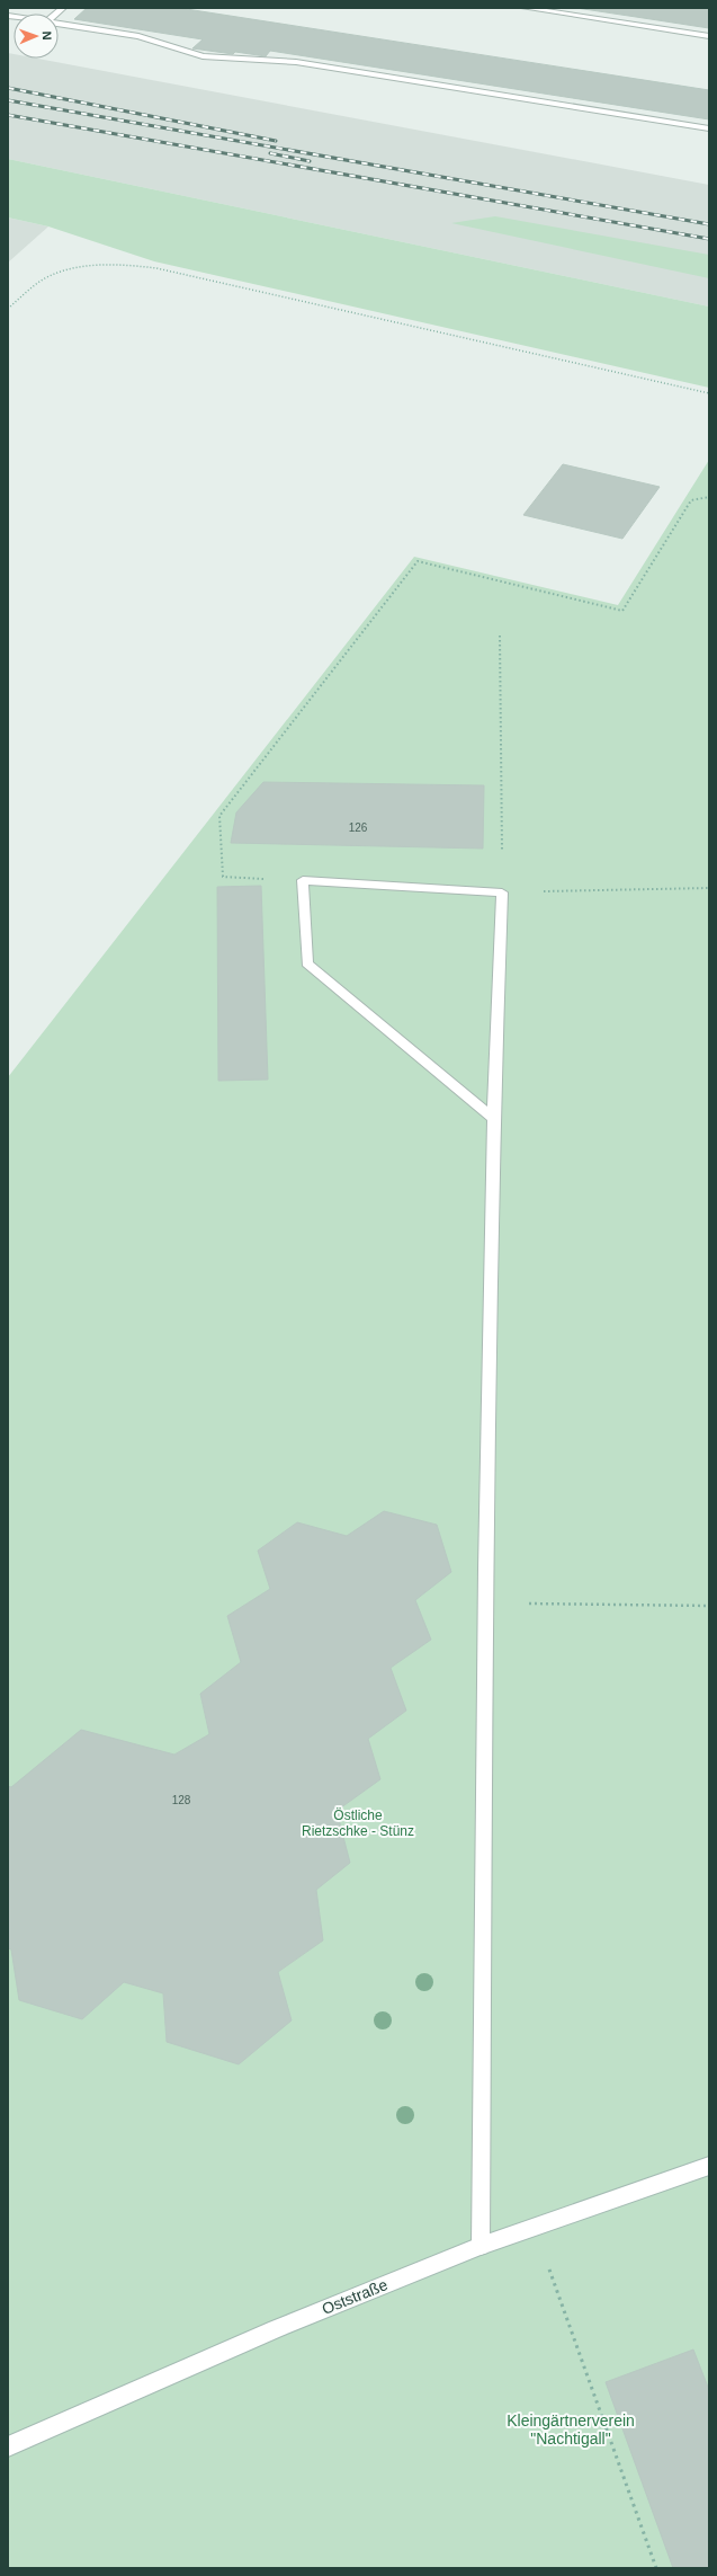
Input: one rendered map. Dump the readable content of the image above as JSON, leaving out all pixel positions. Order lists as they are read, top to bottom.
{
  "streets": {
    "street": ["Oststraße"]
  },
  "parks": ["Östliche Rietzschke - Stünz", "Kleingärtnerverein \"Nachtigall\""],
  "house_numbers": ["126", "128"],
  "north": "right"
}
